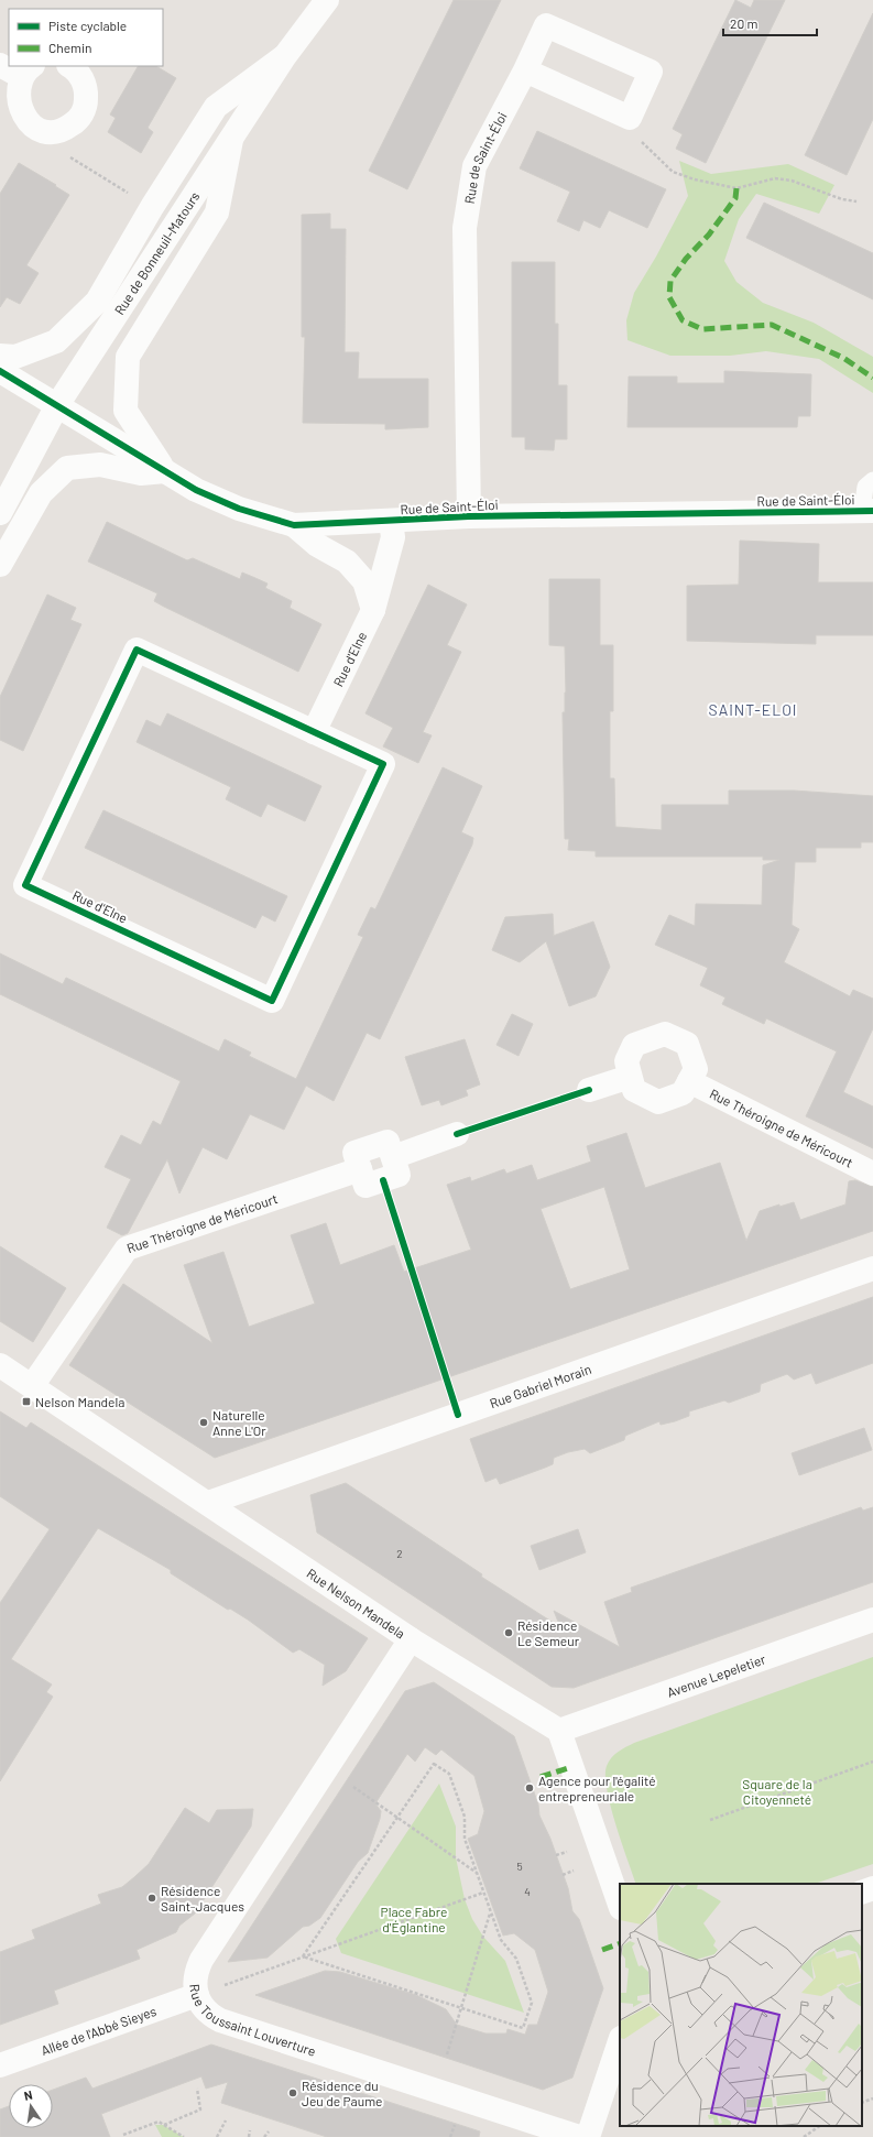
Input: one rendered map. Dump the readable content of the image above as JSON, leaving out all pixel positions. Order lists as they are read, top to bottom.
{
  "streets": {
    "street": [
      "Rue de Saint-Éloi",
      "Rue de Bonneuil-Matours",
      "Rue d'Elne",
      "Rue Théroigne de Méricourt",
      "Rue Gabriel Morain",
      "Rue Nelson Mandela",
      "Avenue Lepeletier",
      "Rue Toussaint Louverture",
      "Allée de l'Abbé Sieyes"
    ]
  },
  "crossings": [
    ["Rue de Saint-Éloi", "Rue de Bonneuil-Matours"],
    ["Rue de Saint-Éloi", "Rue d'Elne"],
    ["Rue Théroigne de Méricourt", "Rue Nelson Mandela"],
    ["Rue Gabriel Morain", "Rue Nelson Mandela"],
    ["Rue Nelson Mandela", "Avenue Lepeletier"],
    ["Rue Nelson Mandela", "Rue Toussaint Louverture"],
    ["Rue Toussaint Louverture", "Allée de l'Abbé Sieyes"]
  ],
  "districts": ["SAINT-ELOI"],
  "parks": ["Square de la Citoyenneté", "Place Fabre d'Églantine"],
  "places": {
    "transit": ["Nelson Mandela"],
    "other": [
      "Naturelle Anne L'Or",
      "Résidence Le Semeur",
      "Agence pour l'égalité entrepreneuriale",
      "Résidence Saint-Jacques",
      "Résidence du Jeu de Paume"
    ]
  },
  "house_numbers": ["2", "5", "4"],
  "legend": ["Piste cyclable", "Chemin"],
  "scale_bar": "20 m",
  "north": "top"
}
